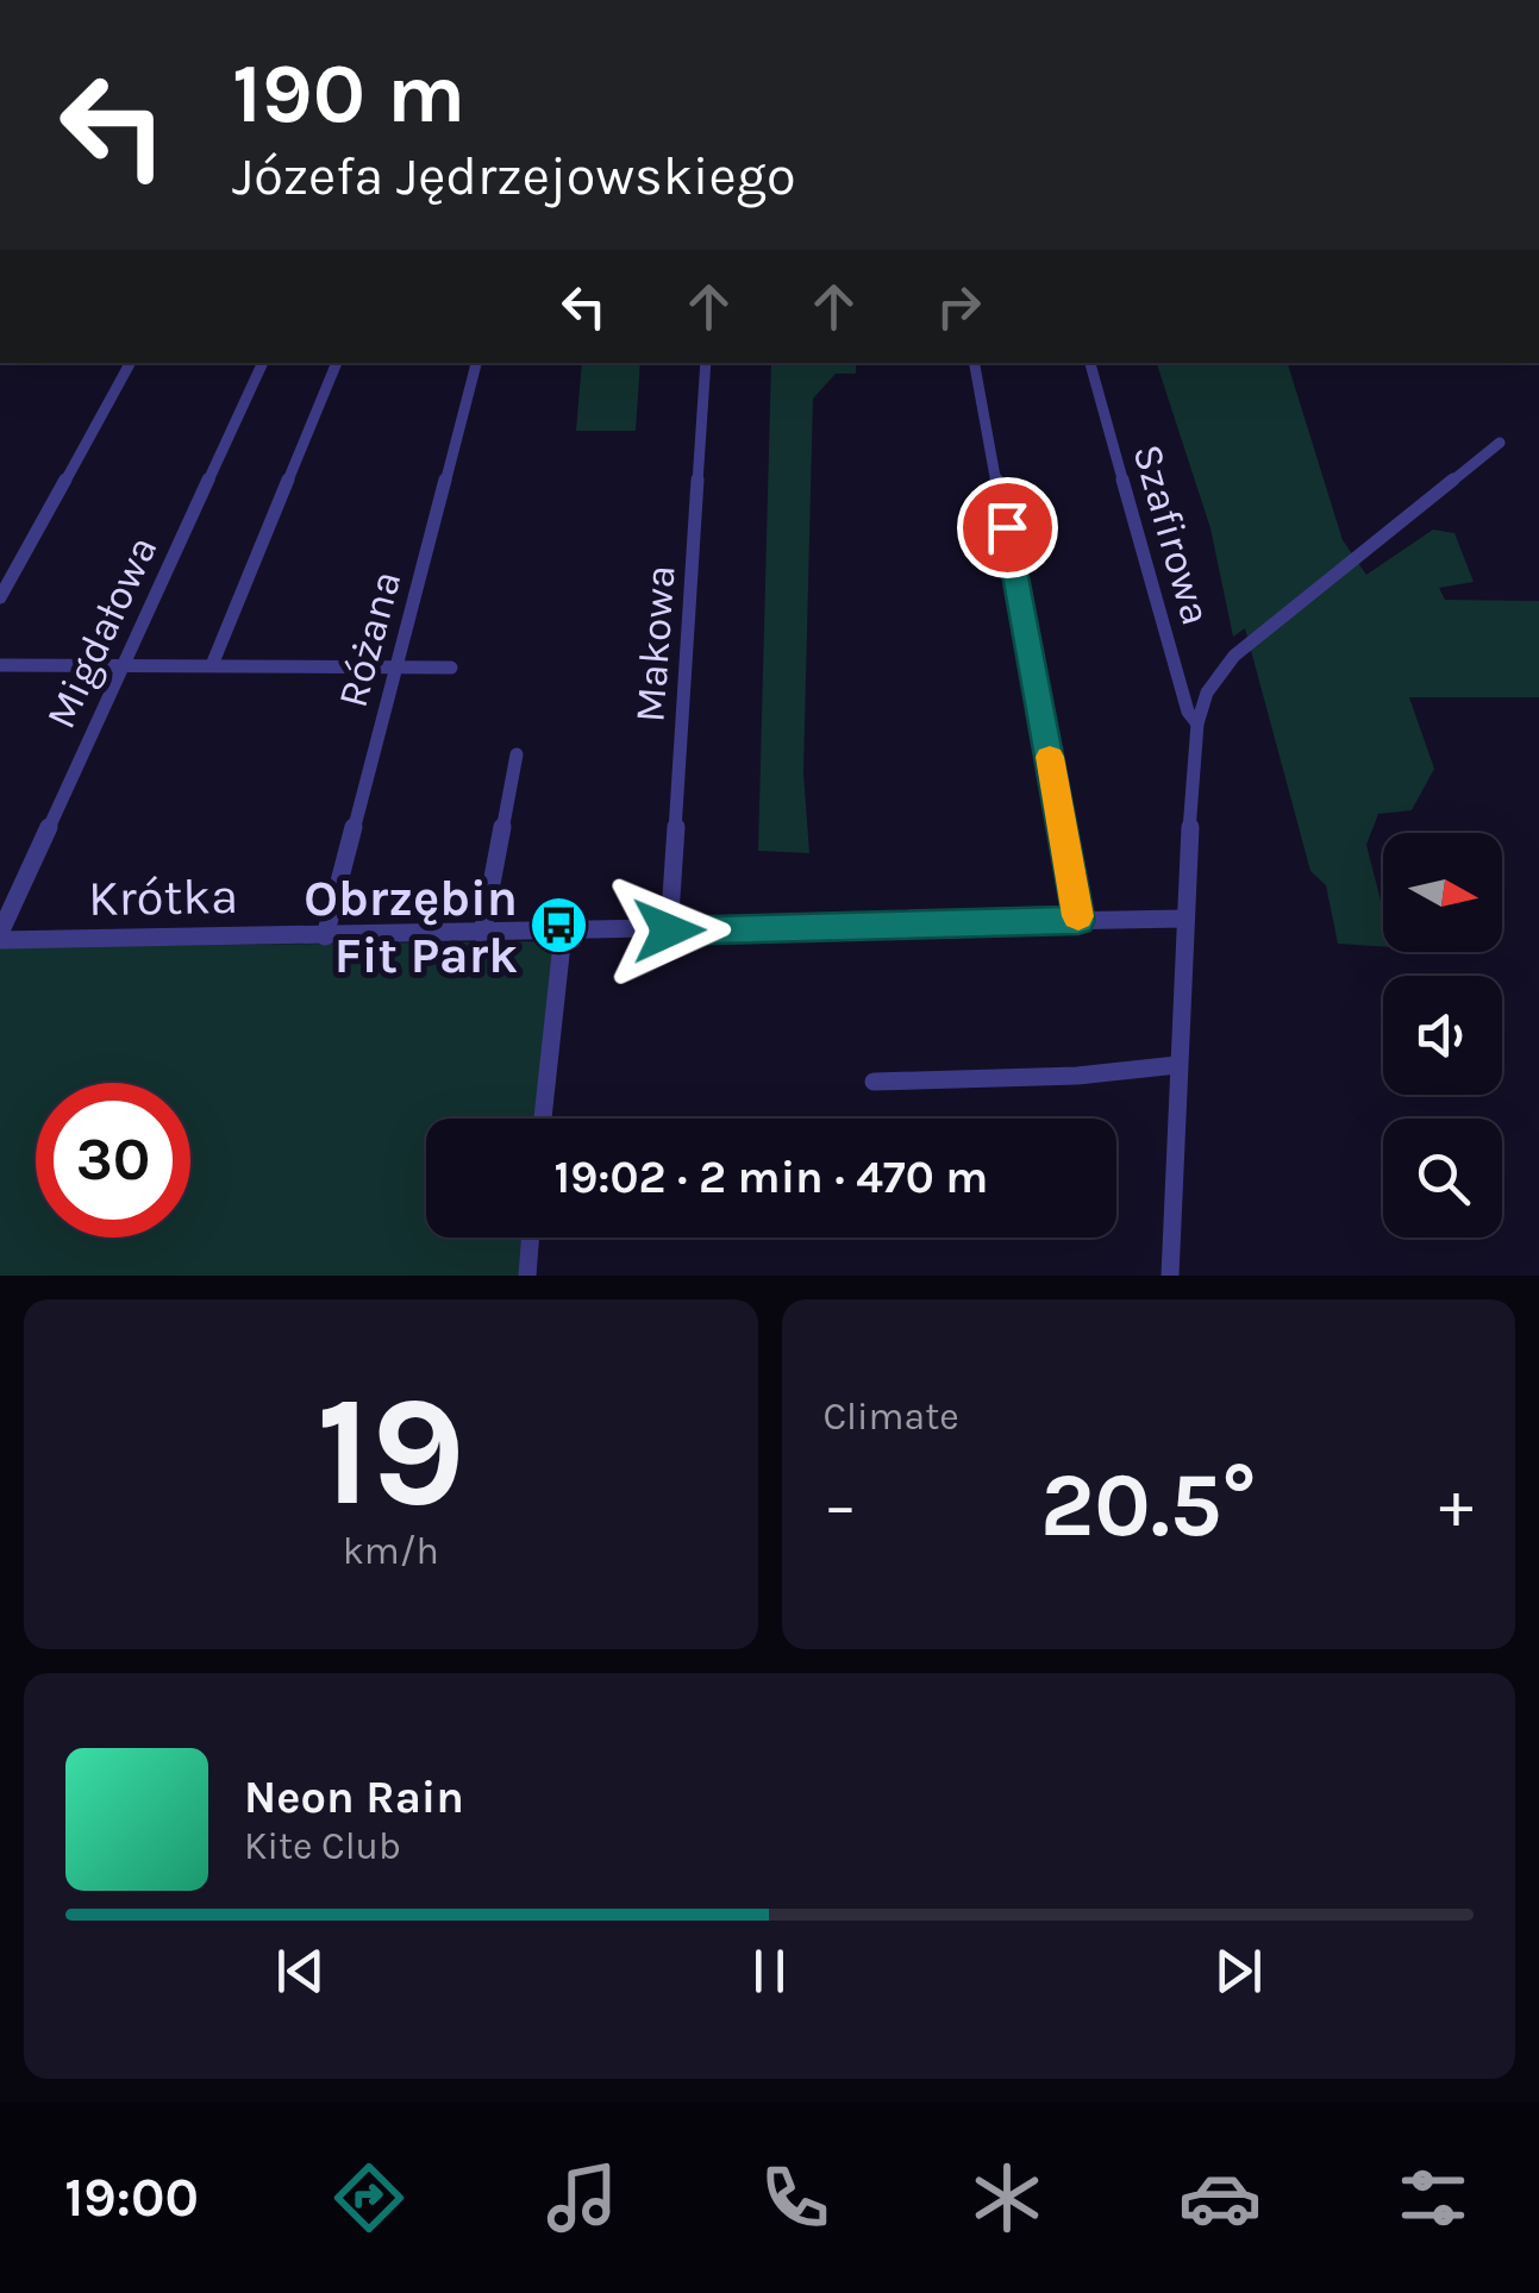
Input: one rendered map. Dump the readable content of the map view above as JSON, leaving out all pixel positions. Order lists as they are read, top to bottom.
{
  "streets": {
    "street": [
      "Szafirowa",
      "Migdałowa",
      "Różana",
      "Makowa",
      "Krótka"
    ]
  },
  "crossings": [
    ["Migdałowa", "Krótka"],
    ["Różana", "Krótka"],
    ["Makowa", "Krótka"]
  ],
  "places": {
    "bus stop": ["Obrzębin Fit Park"]
  },
  "north": "right",
  "page": {
    "turn": ["190 m", "Józefa Jędrzejowskiego"],
    "limit": "30",
    "trip": "19:02 · 2 min · 470 m",
    "tile": [
      ["19", "km/h"],
      "Climate"
    ],
    "heat": ["−", "20.5°", "+"],
    "song": ["Neon Rain", "Kite Club"],
    "tabs": "19:00"
  }
}
